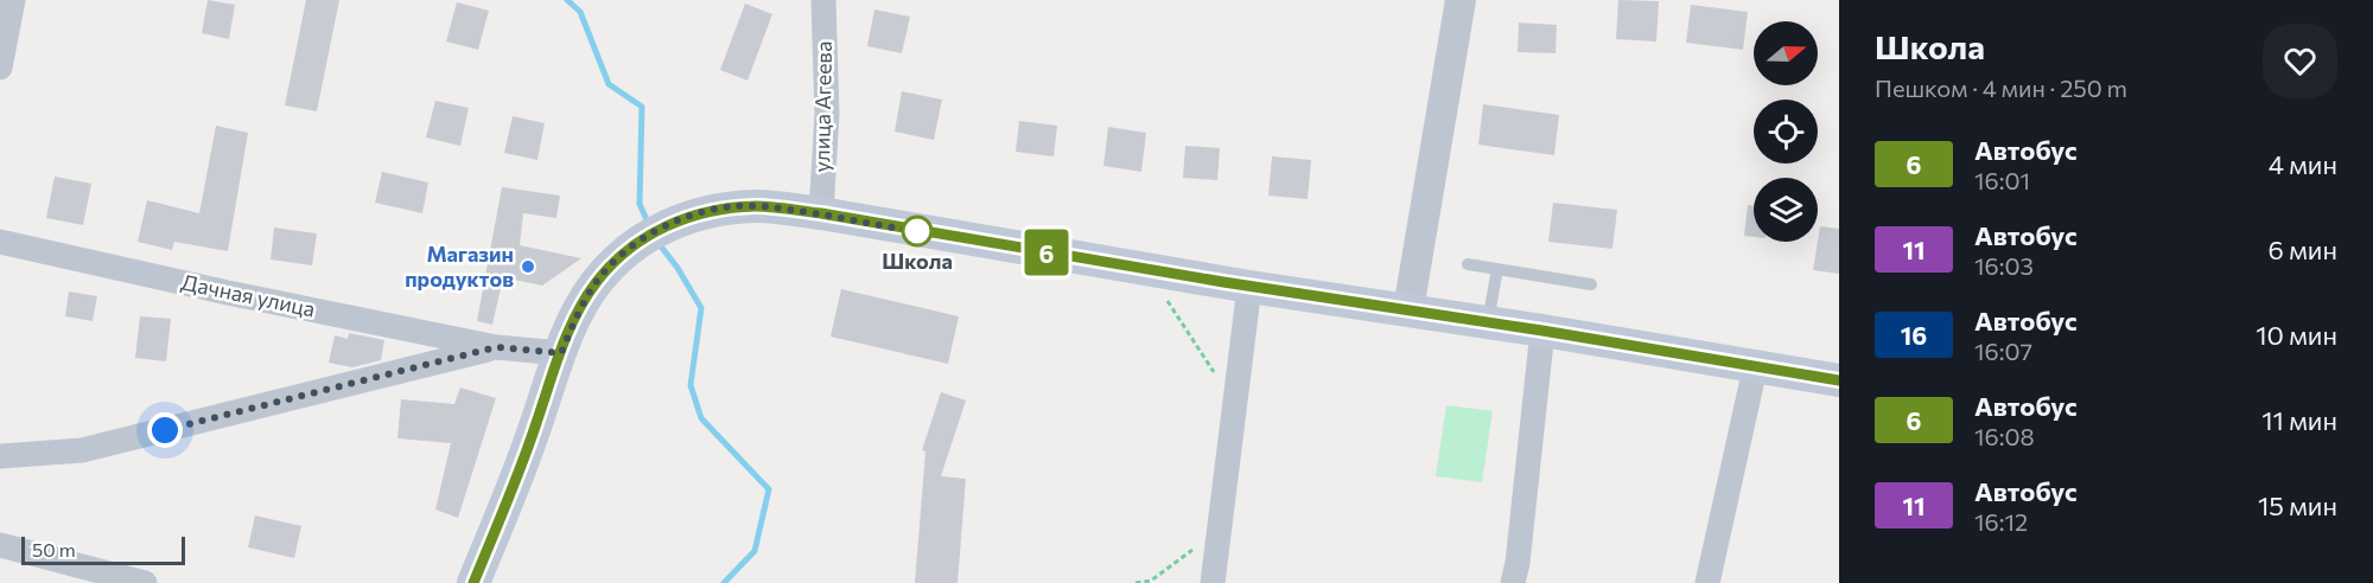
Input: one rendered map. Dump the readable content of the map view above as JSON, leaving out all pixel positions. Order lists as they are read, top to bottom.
{
  "streets": {
    "street": ["улица Агеева", "Дачная улица"]
  },
  "places": ["Школа", "Магазин продуктов"],
  "lines": ["bus line 6"],
  "scale_bar": "50 m",
  "north": "right",
  "page": {
    "on_map": "6",
    "heading": ["Школа", "Пешком · 4 мин · 250 m"],
    "list": [
      {
        "mark": "6",
        "name": "Автобус",
        "note": "16:01",
        "value": "4 мин"
      },
      {
        "mark": "11",
        "name": "Автобус",
        "note": "16:03",
        "value": "6 мин"
      },
      {
        "mark": "16",
        "name": "Автобус",
        "note": "16:07",
        "value": "10 мин"
      },
      {
        "mark": "6",
        "name": "Автобус",
        "note": "16:08",
        "value": "11 мин"
      },
      {
        "mark": "11",
        "name": "Автобус",
        "note": "16:12",
        "value": "15 мин"
      }
    ],
    "scale": "50 m"
  }
}
